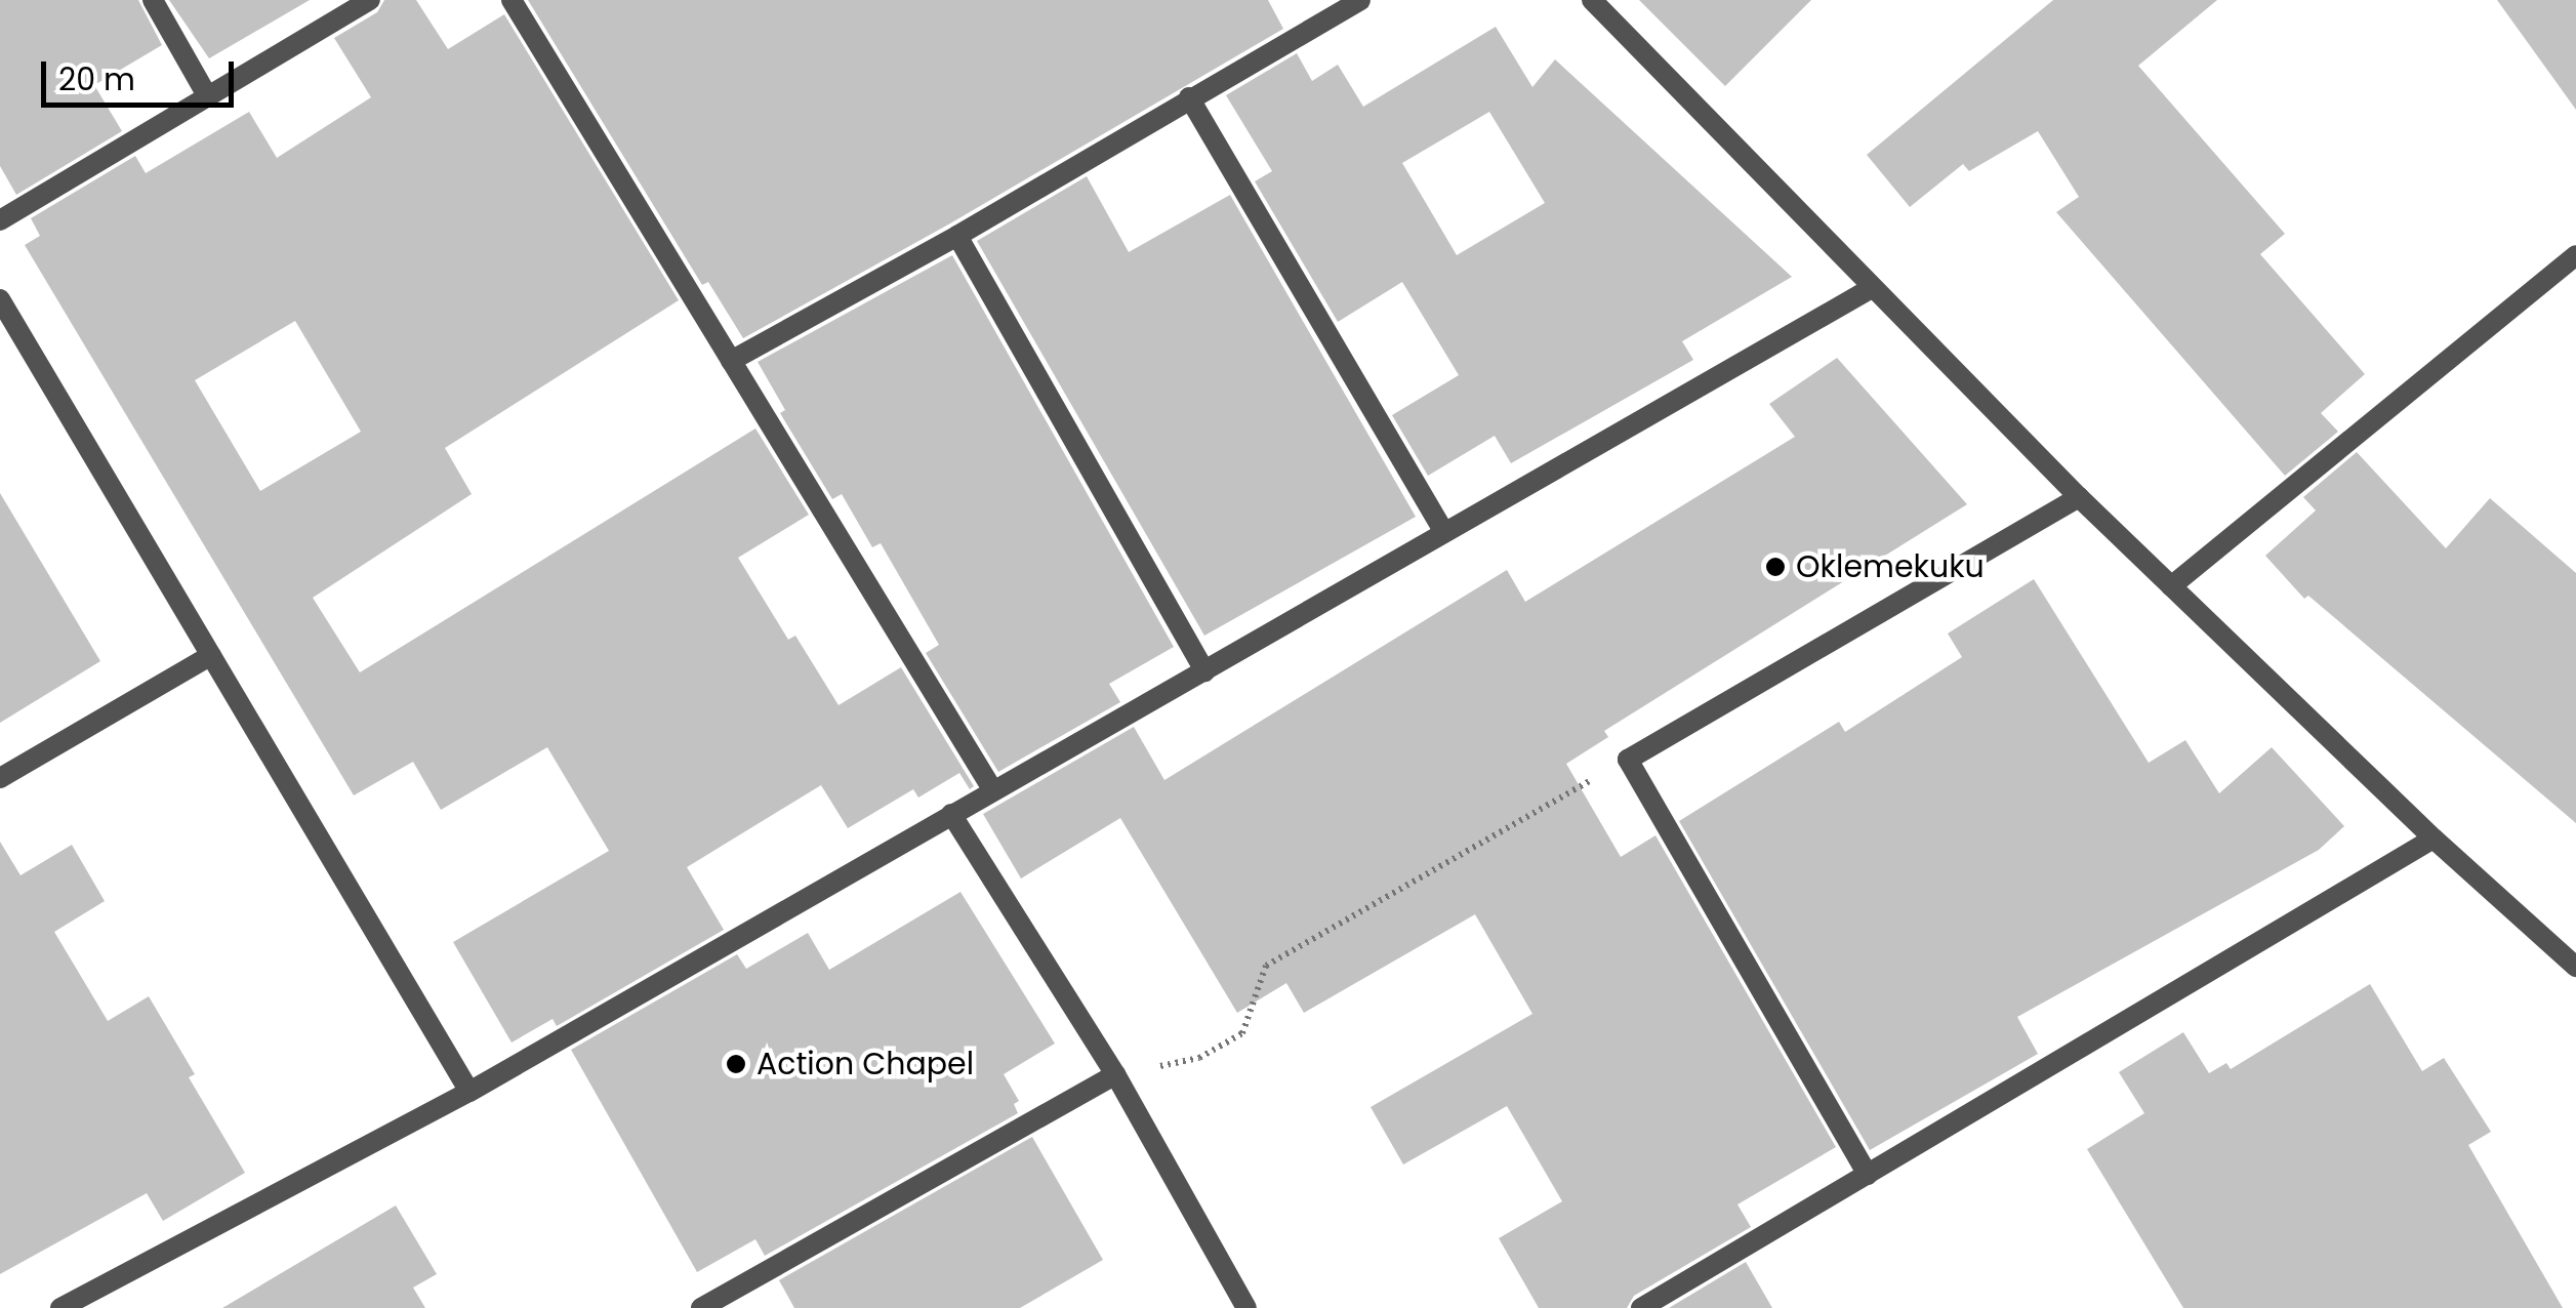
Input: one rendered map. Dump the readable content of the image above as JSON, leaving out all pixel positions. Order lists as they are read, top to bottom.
{
  "places": ["Oklemekuku", "Action Chapel"],
  "scale_bar": "20 m"
}
